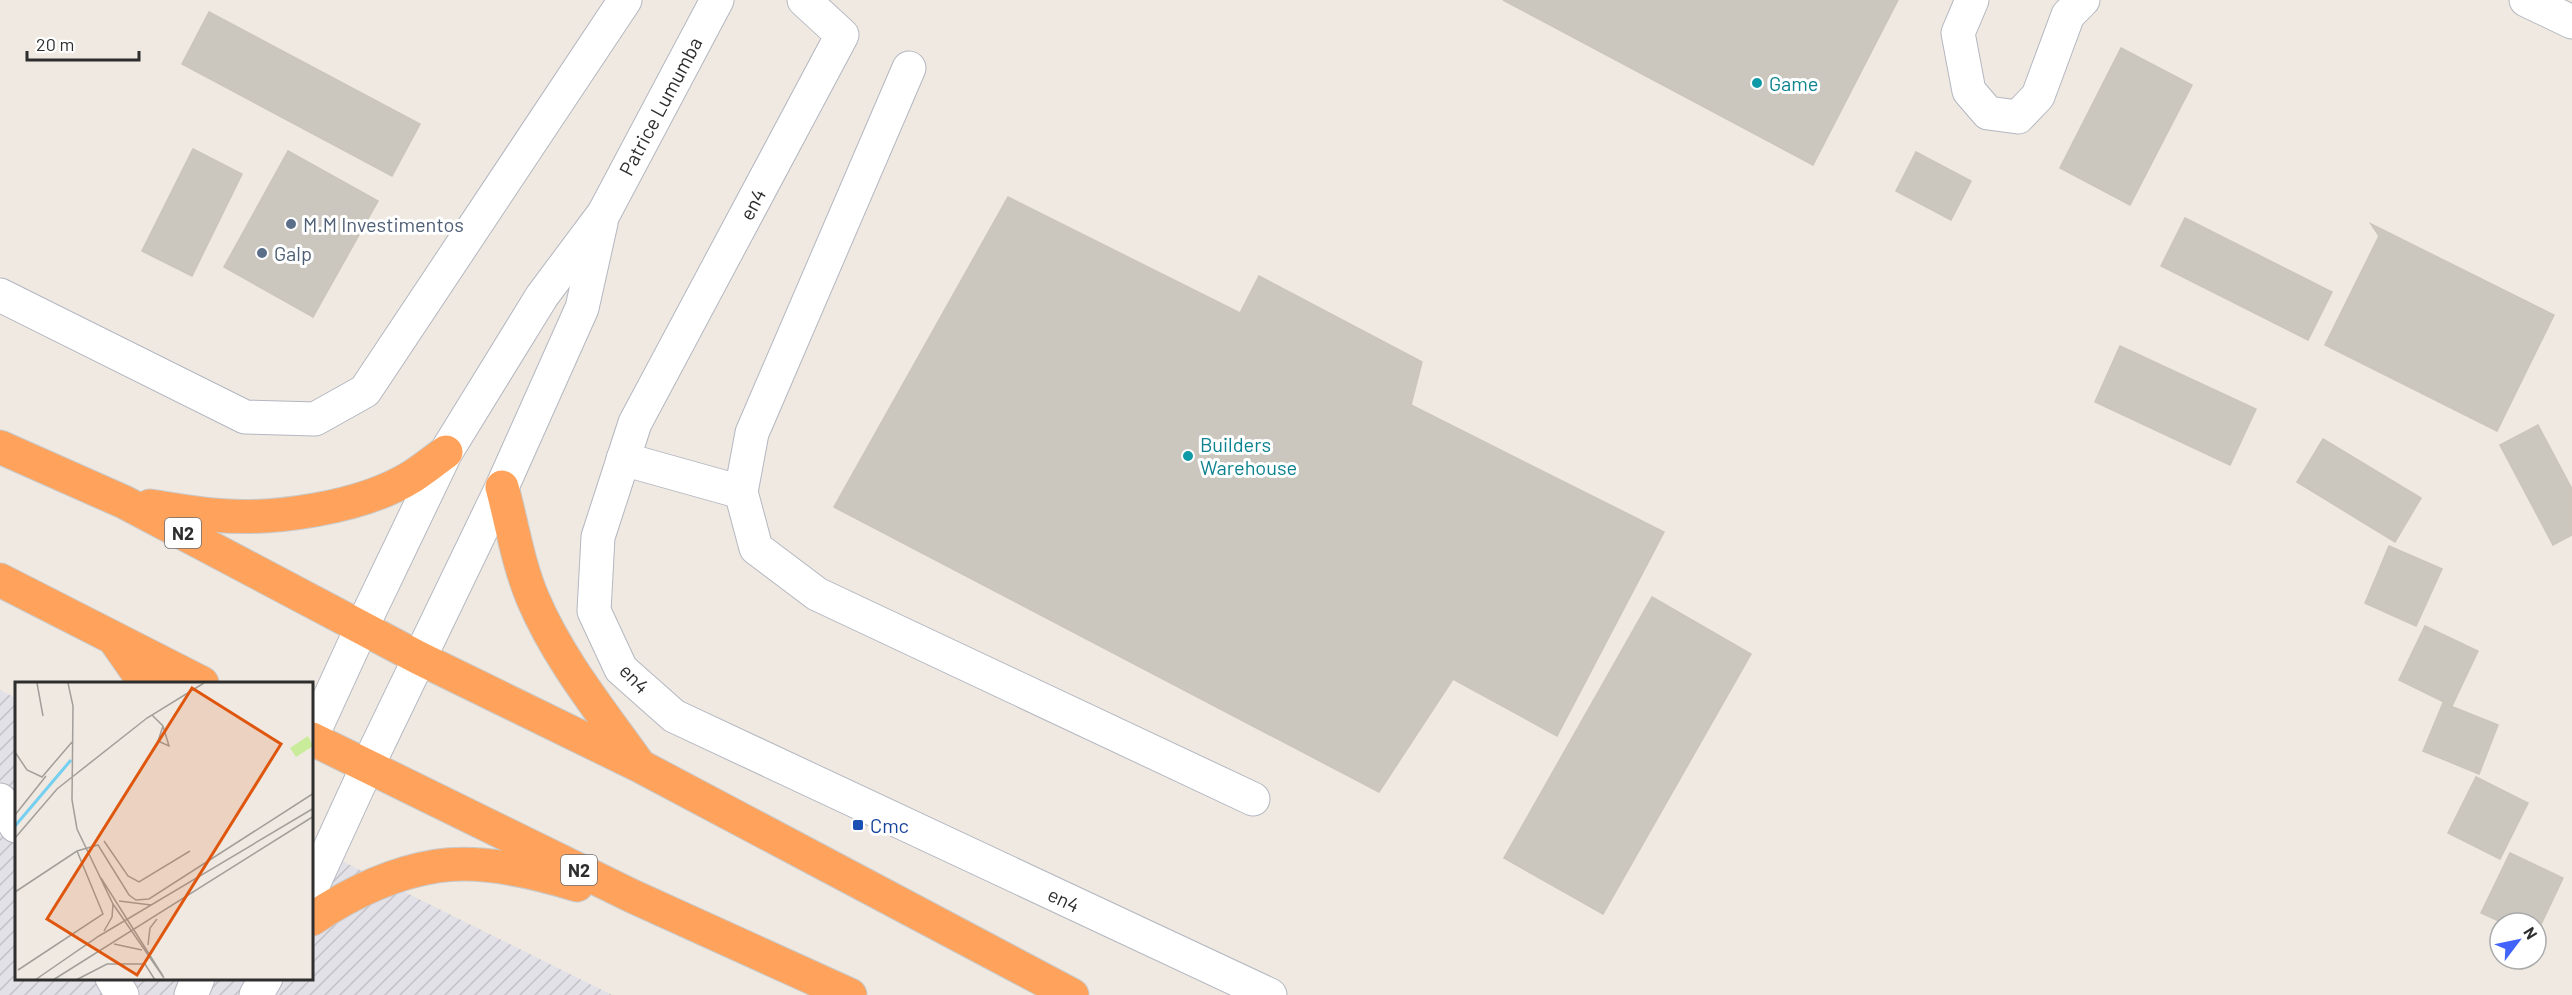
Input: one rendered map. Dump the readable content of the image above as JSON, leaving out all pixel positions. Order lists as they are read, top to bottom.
{
  "streets": {
    "highway": ["N2"],
    "street": ["Patrice Lumumba", "en4"]
  },
  "places": {
    "other": [
      "Game",
      "M.M Investimentos",
      "Galp",
      "Builders Warehouse"
    ],
    "transit": ["Cmc"]
  },
  "scale_bar": "20 m",
  "north": "top right"
}
